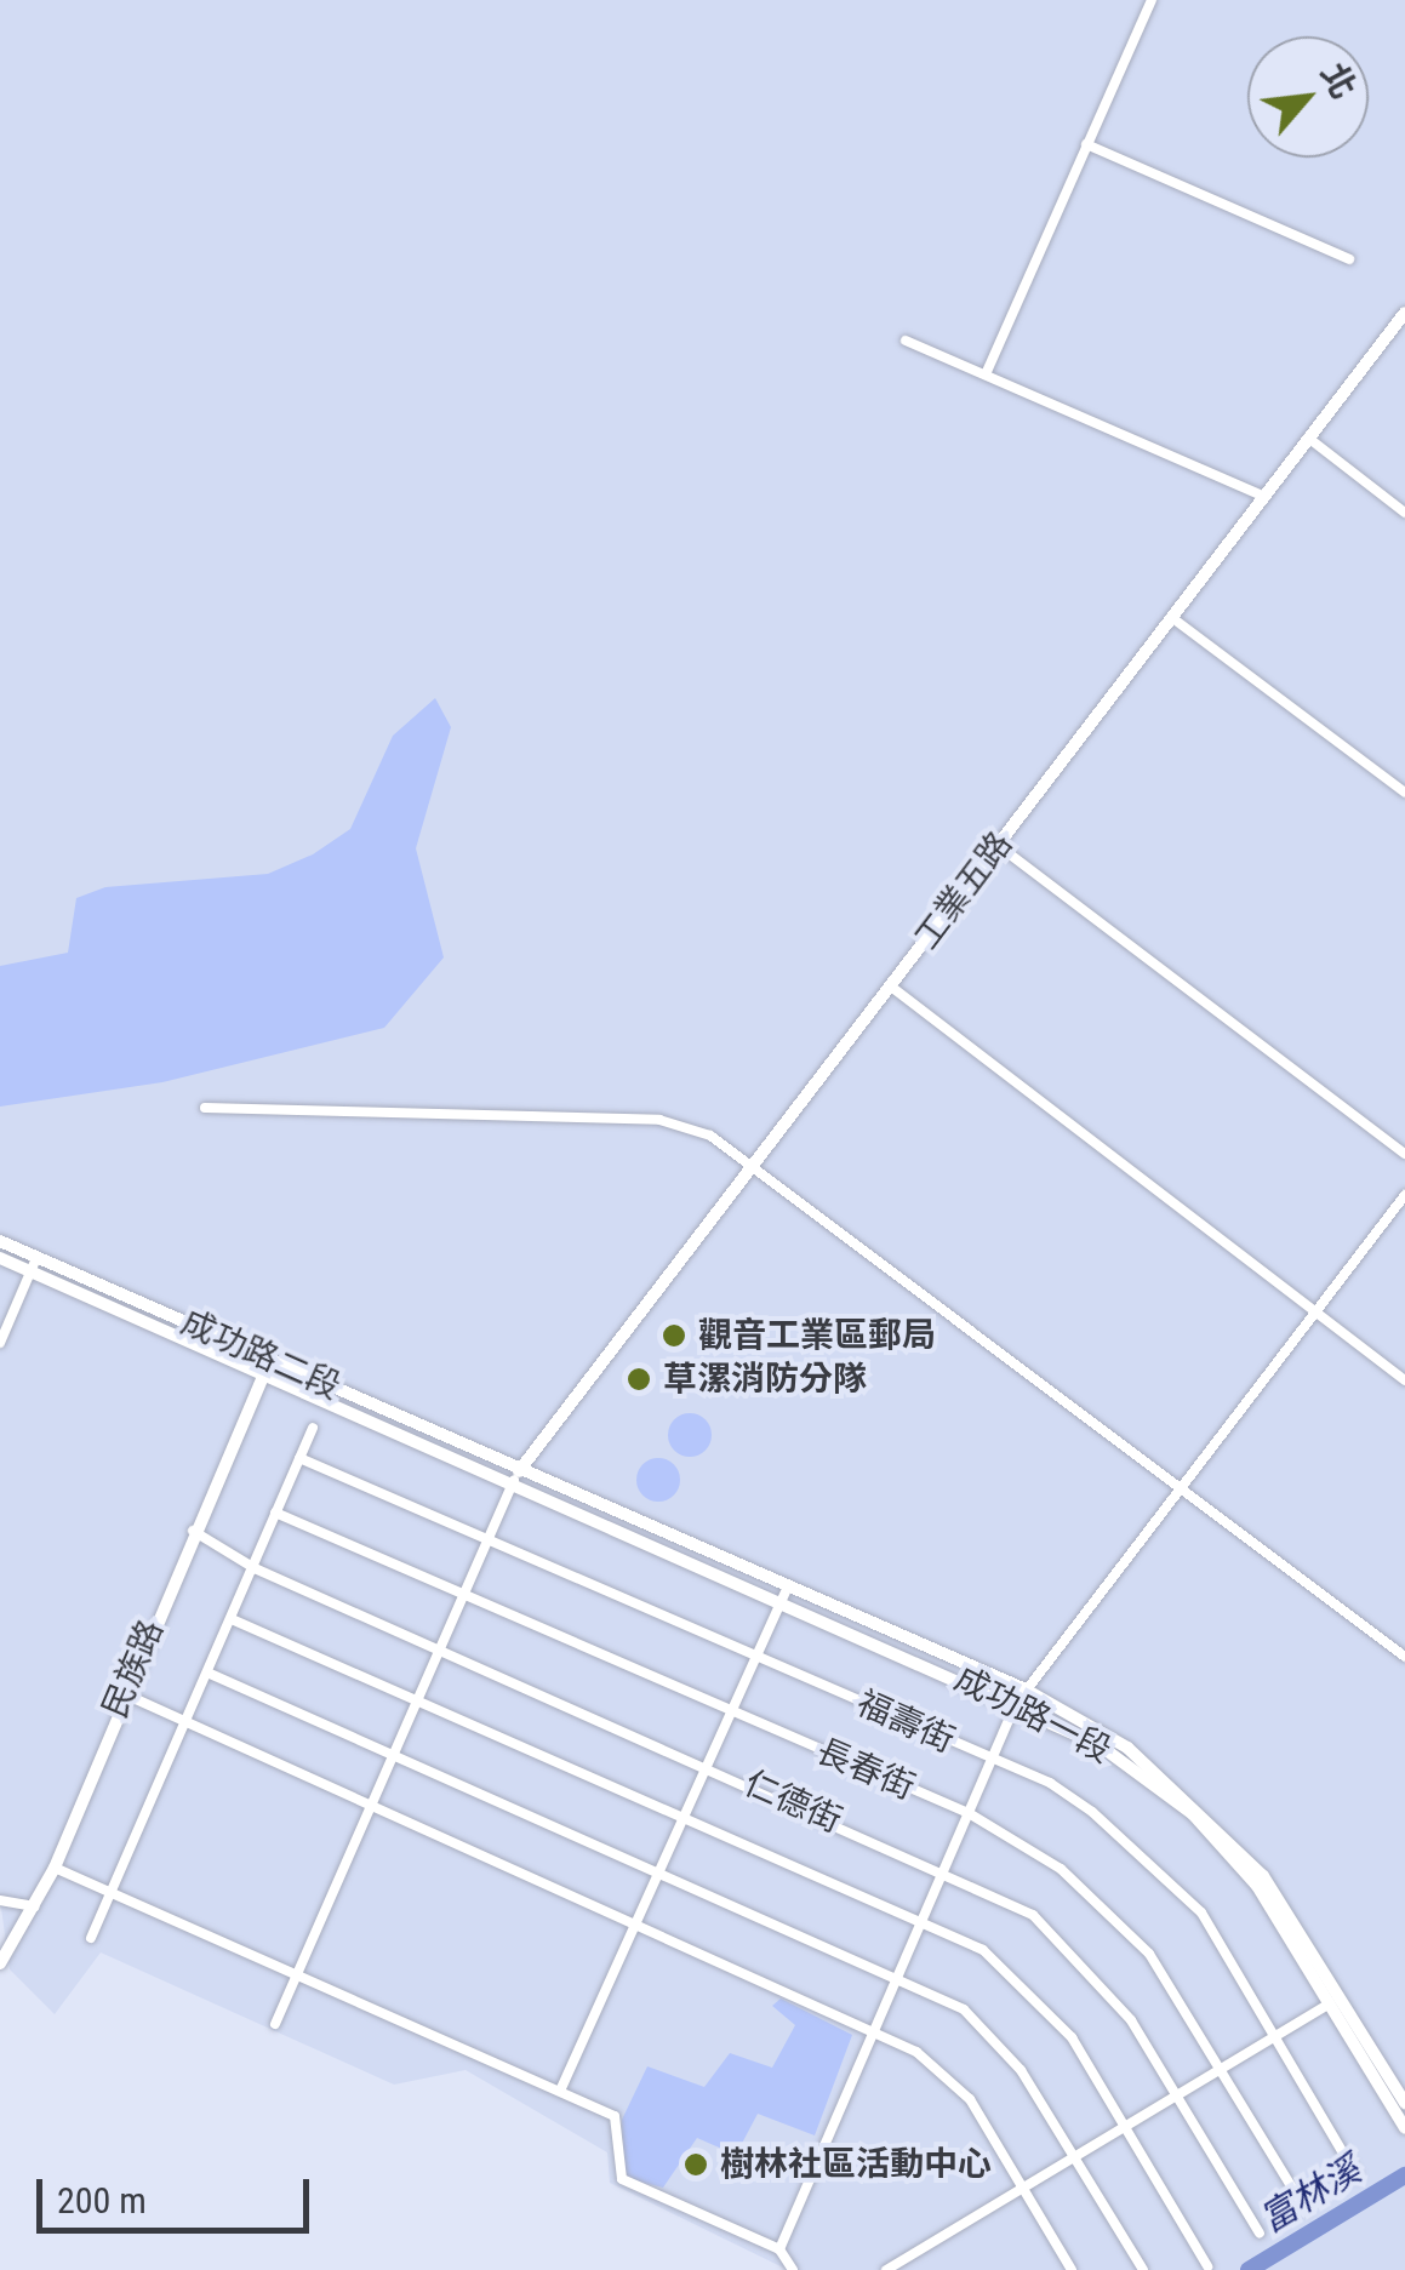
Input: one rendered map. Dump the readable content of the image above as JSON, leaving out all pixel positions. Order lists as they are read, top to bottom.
{
  "streets": {
    "street": [
      "工業五路",
      "成功路二段",
      "民族路",
      "成功路一段",
      "福壽街",
      "長春街",
      "仁德街"
    ]
  },
  "crossings": [
    ["工業五路", "成功路二段"],
    ["工業五路", "成功路一段"],
    ["成功路二段", "民族路"],
    ["成功路二段", "成功路一段"],
    ["民族路", "仁德街"]
  ],
  "water": ["富林溪"],
  "places": ["觀音工業區郵局", "草漯消防分隊", "樹林社區活動中心"],
  "scale_bar": "200 m",
  "north": "top right"
}
